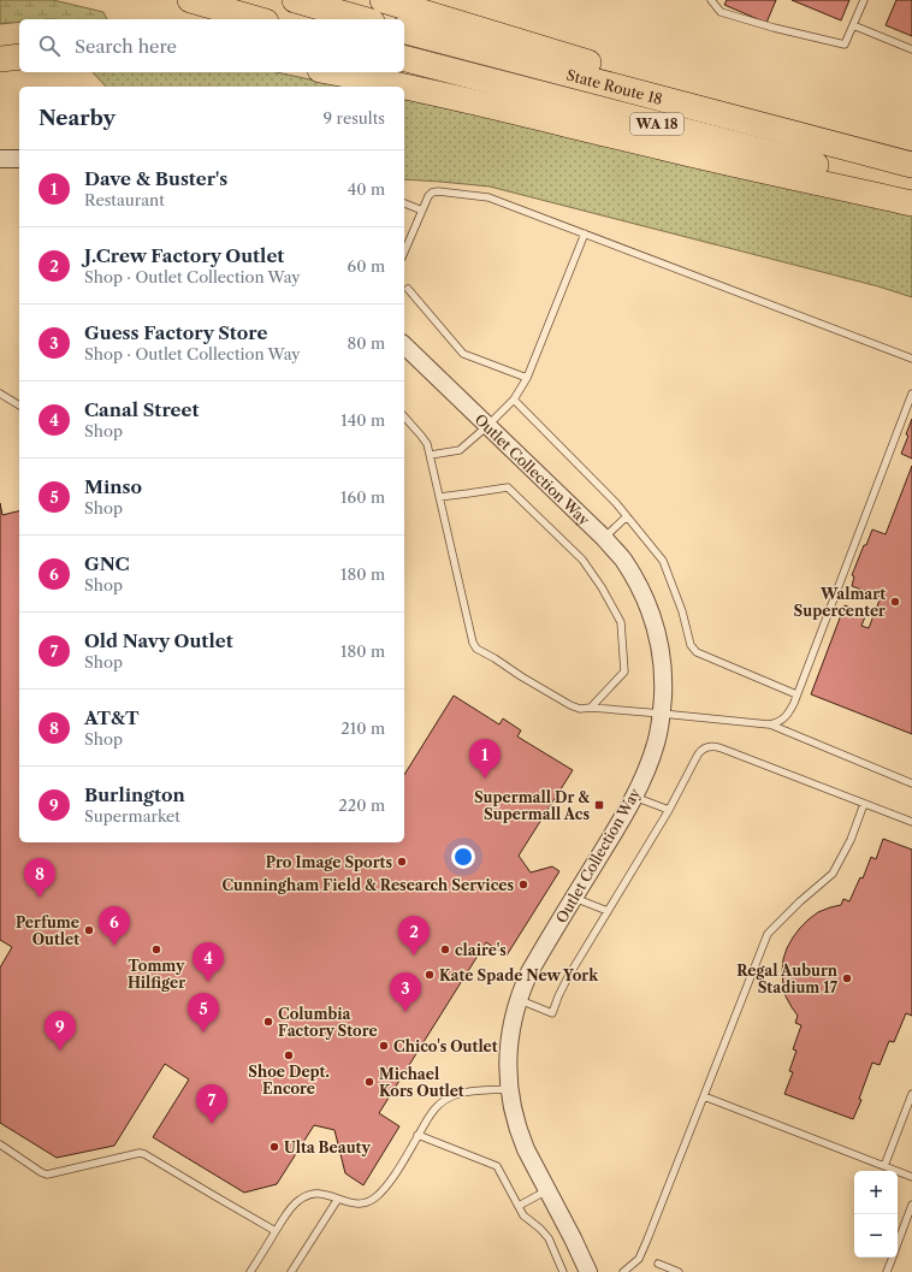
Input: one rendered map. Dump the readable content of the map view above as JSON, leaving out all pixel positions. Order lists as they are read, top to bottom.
{
  "streets": {
    "highway": ["State Route 18", "WA 18"],
    "street": ["Outlet Collection Way"]
  },
  "places": {
    "other": [
      "Walmart Supercenter",
      "Pro Image Sports",
      "Cunningham Field & Research Services",
      "Perfume Outlet",
      "Tommy Hilfiger",
      "claire's",
      "Kate Spade New York",
      "Regal Auburn Stadium 17",
      "Columbia Factory Store",
      "Chico's Outlet",
      "Shoe Dept. Encore",
      "Michael Kors Outlet",
      "Ulta Beauty"
    ],
    "transit": ["Supermall Dr & Supermall Acs"]
  },
  "page": {
    "search": "Search here",
    "heading": ["Nearby", "9 results"],
    "list": [
      {
        "mark": "1",
        "name": "Dave & Buster's",
        "note": "Restaurant",
        "value": "40 m"
      },
      {
        "mark": "2",
        "name": "J.Crew Factory Outlet",
        "note": "Shop · Outlet Collection Way",
        "value": "60 m"
      },
      {
        "mark": "3",
        "name": "Guess Factory Store",
        "note": "Shop · Outlet Collection Way",
        "value": "80 m"
      },
      {
        "mark": "4",
        "name": "Canal Street",
        "note": "Shop",
        "value": "140 m"
      },
      {
        "mark": "5",
        "name": "Minso",
        "note": "Shop",
        "value": "160 m"
      },
      {
        "mark": "6",
        "name": "GNC",
        "note": "Shop",
        "value": "180 m"
      },
      {
        "mark": "7",
        "name": "Old Navy Outlet",
        "note": "Shop",
        "value": "180 m"
      },
      {
        "mark": "8",
        "name": "AT&T",
        "note": "Shop",
        "value": "210 m"
      },
      {
        "mark": "9",
        "name": "Burlington",
        "note": "Supermarket",
        "value": "220 m"
      }
    ],
    "pins": [
      "1",
      "8",
      "6",
      "2",
      "4",
      "3",
      "5",
      "9",
      "7"
    ],
    "map_buttons": ["+", "−"]
  }
}
